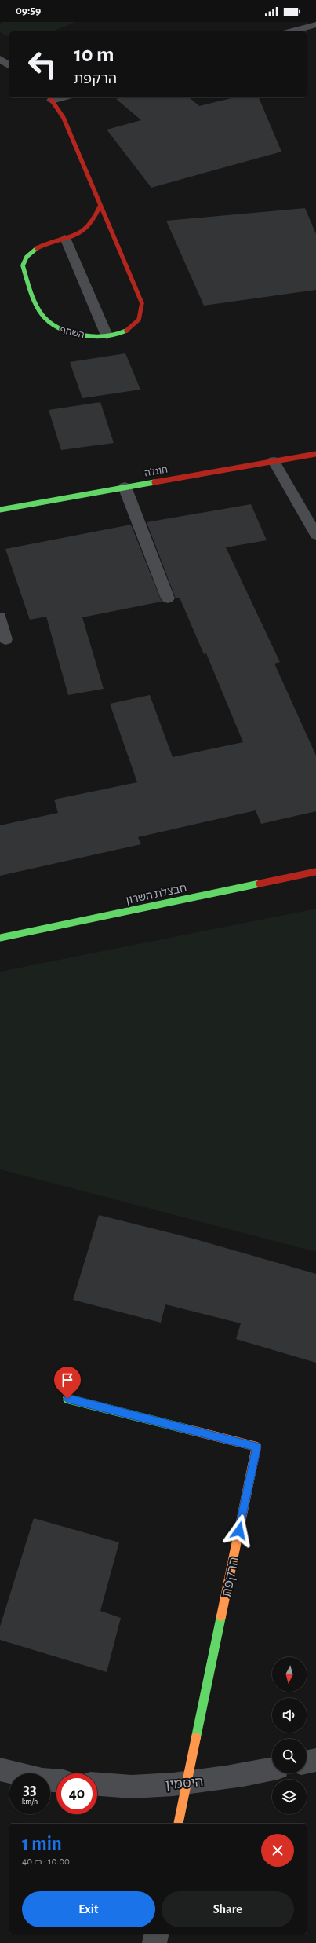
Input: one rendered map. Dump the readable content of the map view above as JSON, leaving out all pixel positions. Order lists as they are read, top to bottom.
{
  "streets": {
    "street": [
      "השחף",
      "חוגלה",
      "חבצלת השרון",
      "הרקפת",
      "היסמין"
    ]
  },
  "crossings": [
    ["הרקפת", "היסמין"]
  ],
  "north": "bottom",
  "page": {
    "status": "09:59",
    "turn": ["10 m", "הרקפת"],
    "speed": "33 km/h",
    "limit": "40",
    "heading": ["1 min", "40 m · 10:00"],
    "buttons": ["Exit", "Share"]
  }
}
